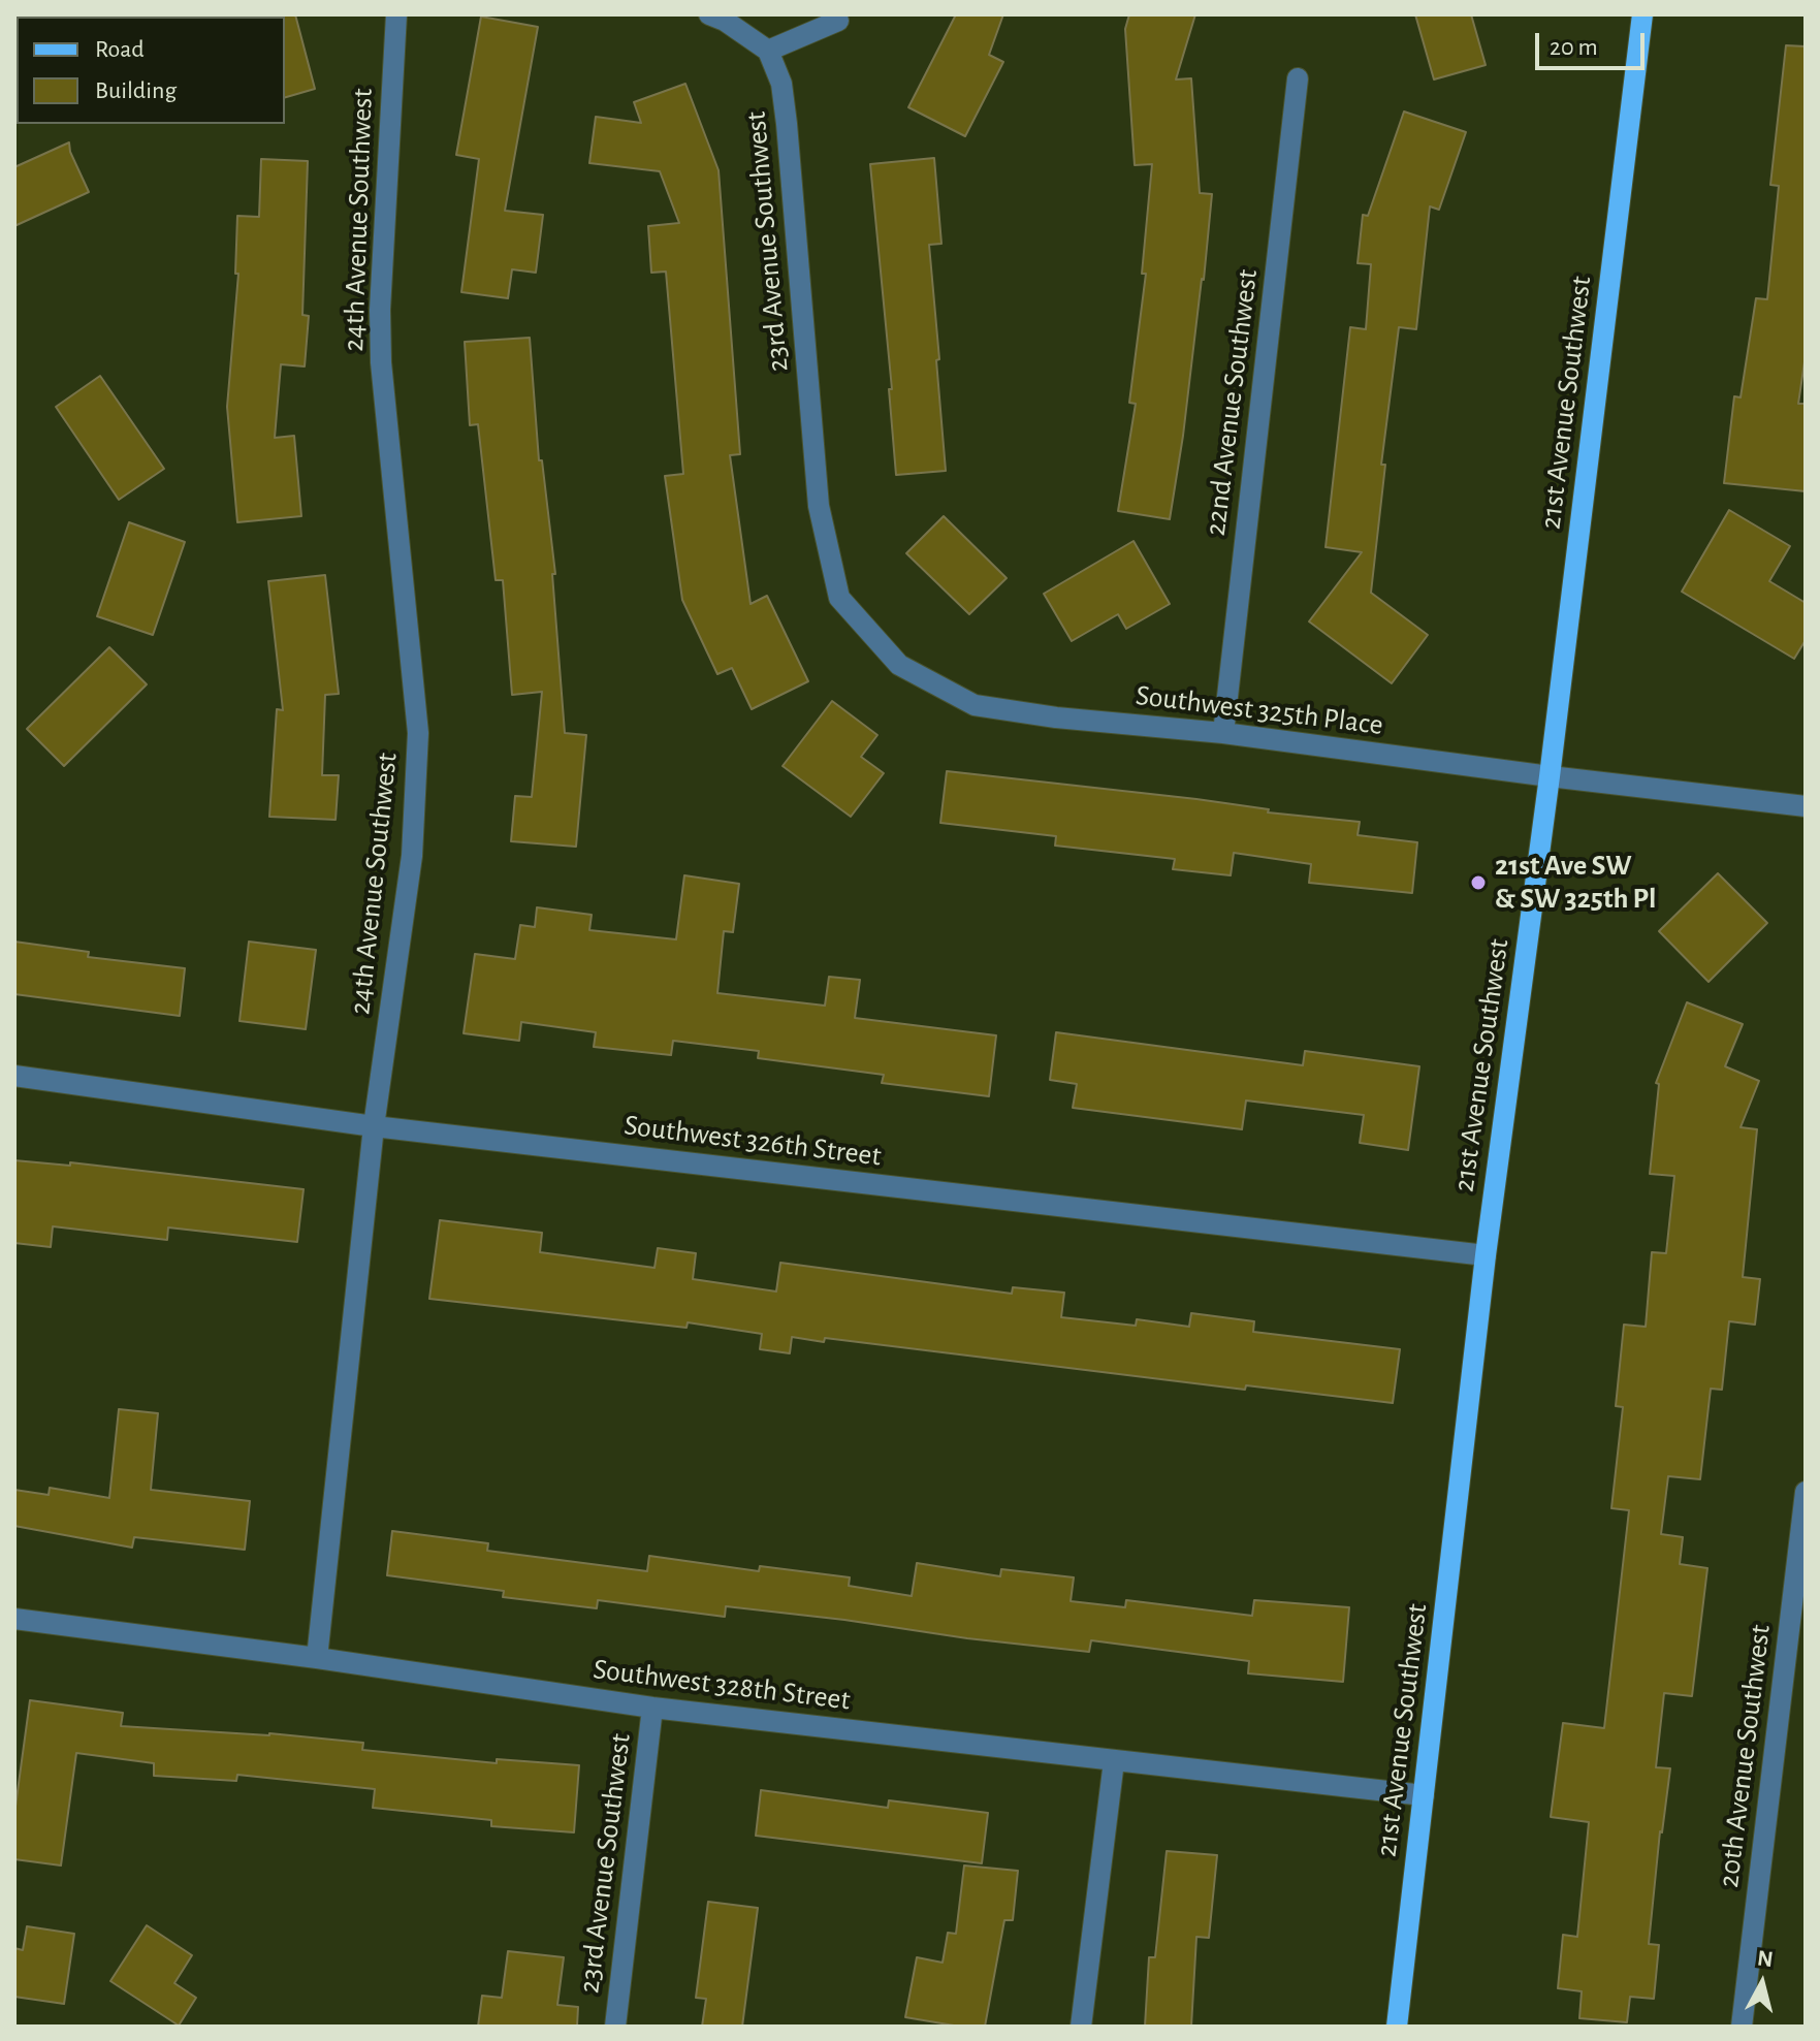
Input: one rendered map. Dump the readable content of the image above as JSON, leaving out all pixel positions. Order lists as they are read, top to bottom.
{
  "streets": {
    "main road": ["21st Avenue Southwest"],
    "street": [
      "24th Avenue Southwest",
      "23rd Avenue Southwest",
      "22nd Avenue Southwest",
      "Southwest 325th Place",
      "Southwest 326th Street",
      "Southwest 328th Street",
      "20th Avenue Southwest"
    ]
  },
  "crossings": [
    ["24th Avenue Southwest", "Southwest 326th Street"],
    ["24th Avenue Southwest", "Southwest 328th Street"],
    ["23rd Avenue Southwest", "Southwest 325th Place"],
    ["23rd Avenue Southwest", "Southwest 328th Street"],
    ["22nd Avenue Southwest", "Southwest 325th Place"],
    ["21st Avenue Southwest", "Southwest 325th Place"],
    ["21st Avenue Southwest", "Southwest 326th Street"],
    ["21st Avenue Southwest", "Southwest 328th Street"]
  ],
  "places": ["21st Ave SW & SW 325th Pl"],
  "legend": ["Road", "Building"],
  "scale_bar": "20 m",
  "north": "top"
}
